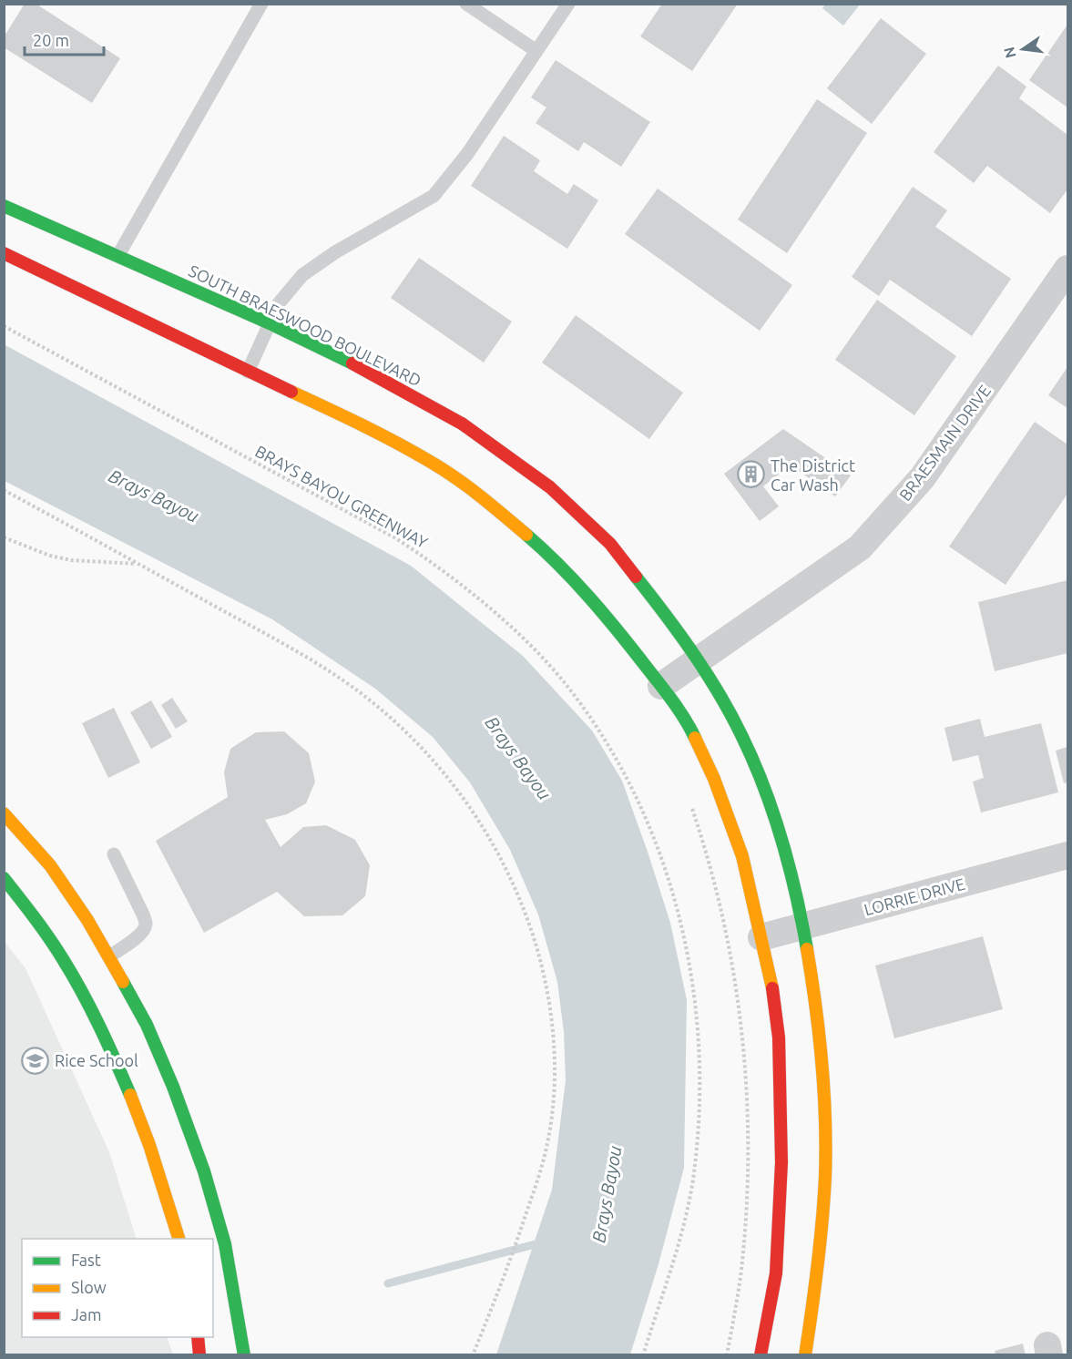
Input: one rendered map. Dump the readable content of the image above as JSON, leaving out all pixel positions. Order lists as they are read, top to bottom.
{
  "streets": {
    "main road": ["SOUTH BRAESWOOD BOULEVARD"],
    "street": ["BRAESMAIN DRIVE", "LORRIE DRIVE"],
    "path": ["BRAYS BAYOU GREENWAY"]
  },
  "crossings": [
    ["SOUTH BRAESWOOD BOULEVARD", "BRAESMAIN DRIVE"],
    ["SOUTH BRAESWOOD BOULEVARD", "LORRIE DRIVE"]
  ],
  "water": ["Brays Bayou"],
  "places": {
    "building": ["The District Car Wash"],
    "school or university": ["Rice School"]
  },
  "legend": ["Fast", "Slow", "Jam"],
  "scale_bar": "20 m",
  "north": "left"
}
